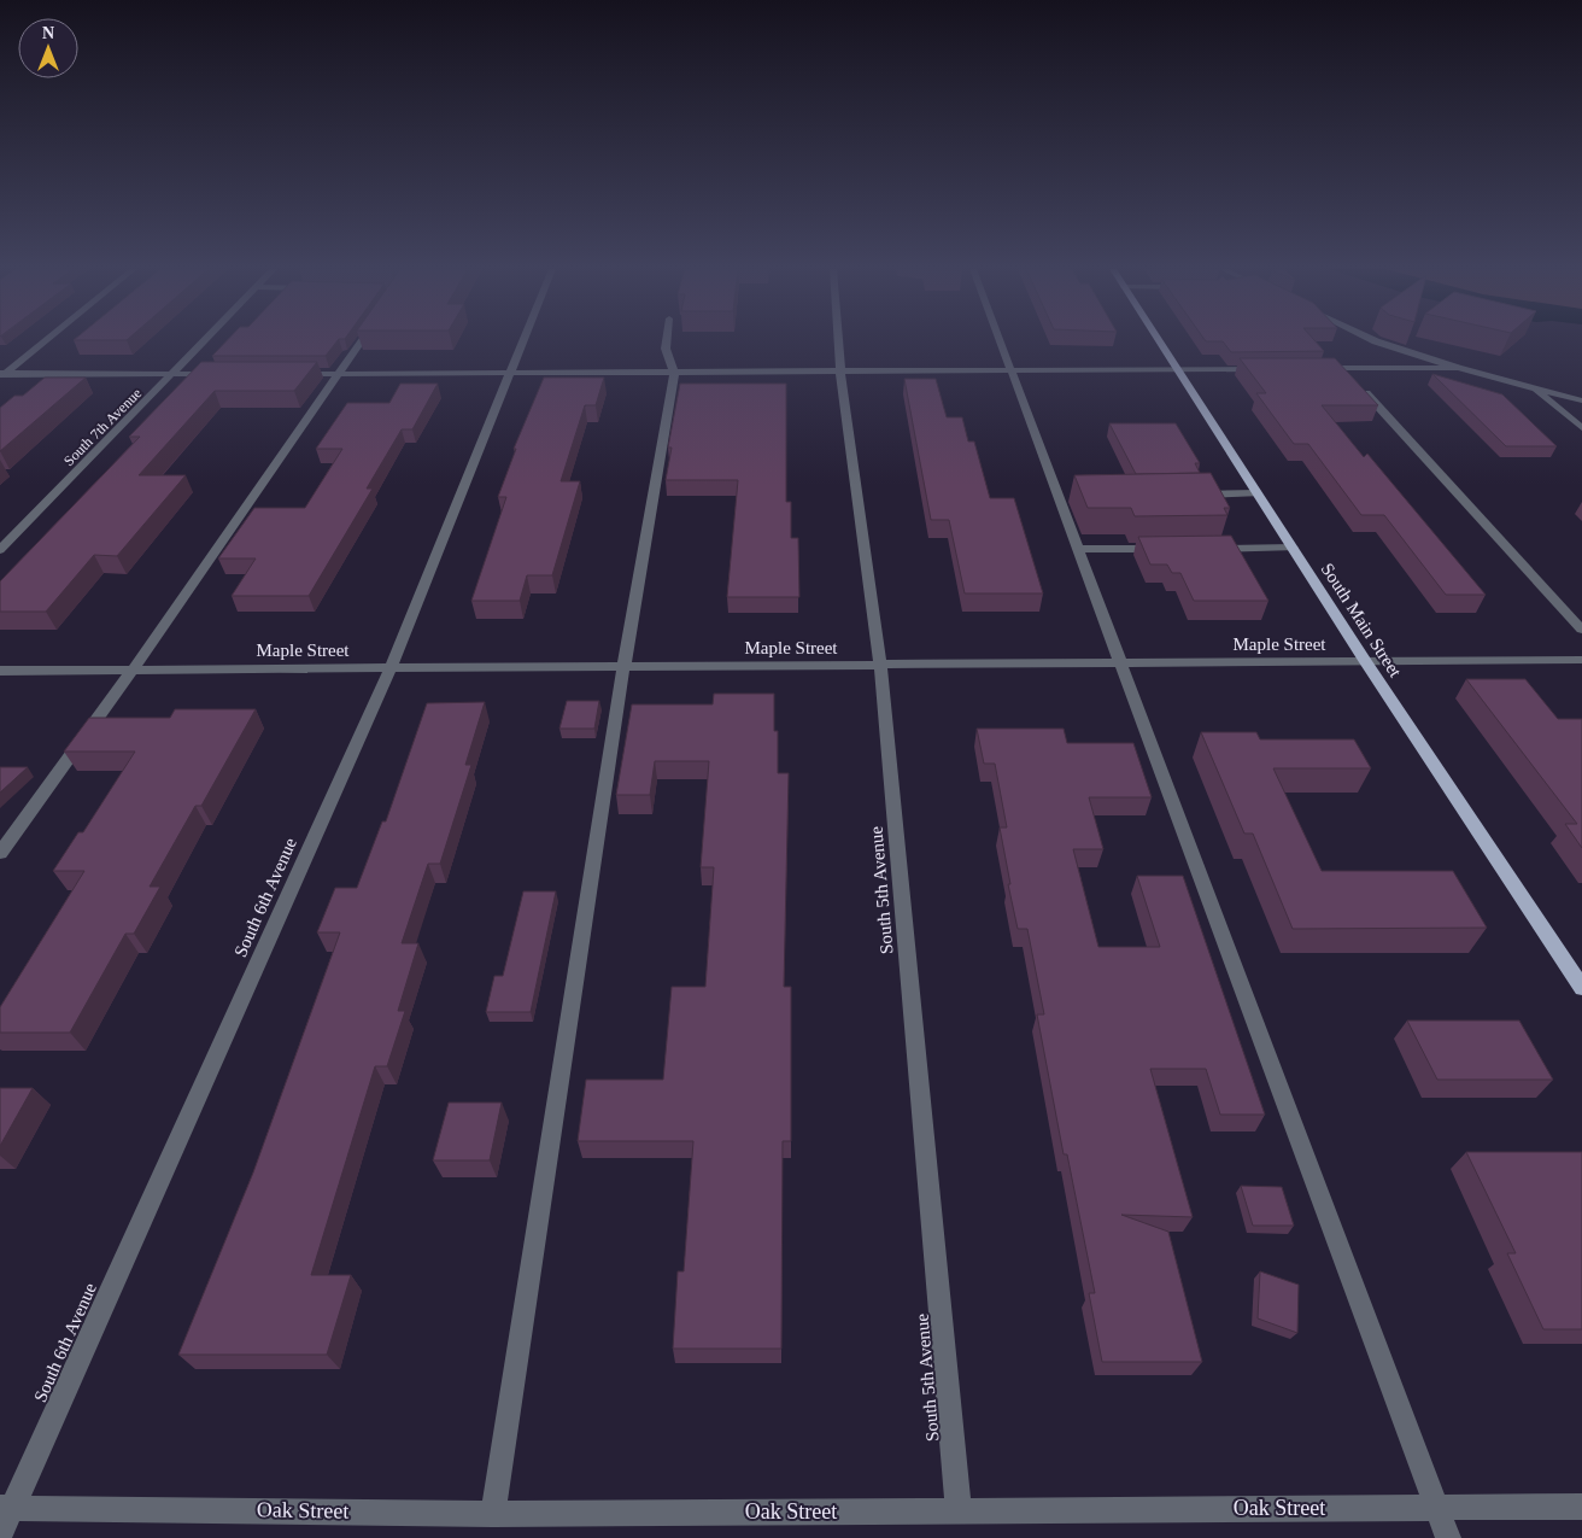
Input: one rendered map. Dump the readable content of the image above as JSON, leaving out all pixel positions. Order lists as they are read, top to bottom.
{
  "streets": {
    "main road": ["South Main Street"],
    "street": [
      "South 7th Avenue",
      "Maple Street",
      "South 5th Avenue",
      "South 6th Avenue",
      "Oak Street"
    ]
  },
  "crossings": [
    ["South Main Street", "Maple Street"],
    ["Maple Street", "South 5th Avenue"],
    ["Maple Street", "South 6th Avenue"],
    ["South 5th Avenue", "Oak Street"],
    ["South 6th Avenue", "Oak Street"]
  ],
  "north": "top"
}
